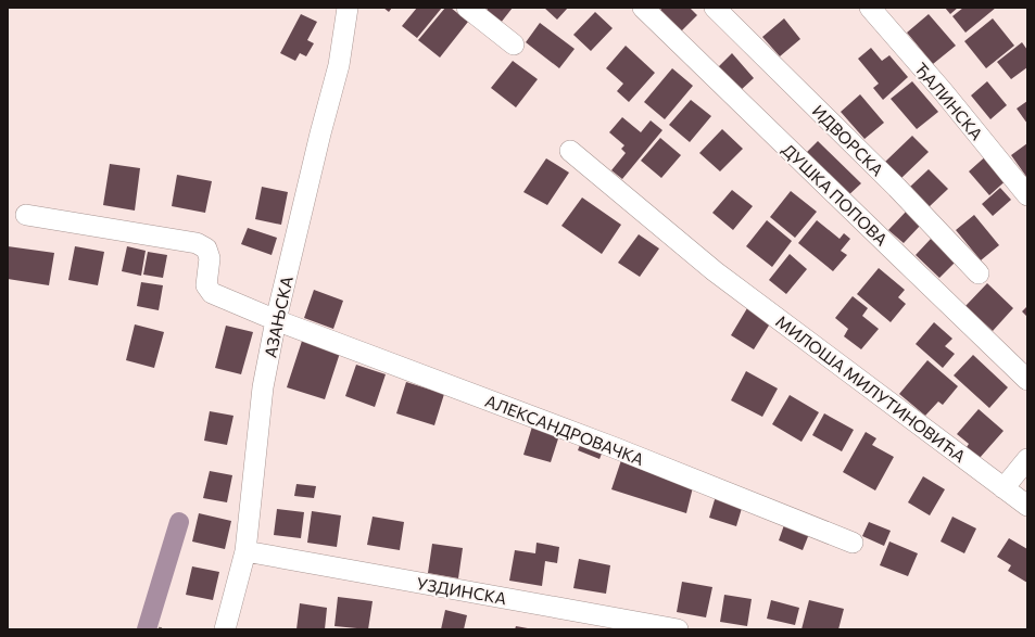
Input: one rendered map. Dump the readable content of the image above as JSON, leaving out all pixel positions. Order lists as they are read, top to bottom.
{
  "streets": {
    "street": [
      "ЂАЛИНСКА",
      "ИДВОРСКА",
      "ДУШКА ПОПОВА",
      "АЗАЊСКА",
      "МИЛОША МИЛУТИНОВИЋА",
      "АЛЕКСАНДРОВАЧКА",
      "УЗДИНСКА"
    ]
  },
  "crossings": [
    ["АЗАЊСКА", "АЛЕКСАНДРОВАЧКА"],
    ["АЗАЊСКА", "УЗДИНСКА"]
  ]
}
